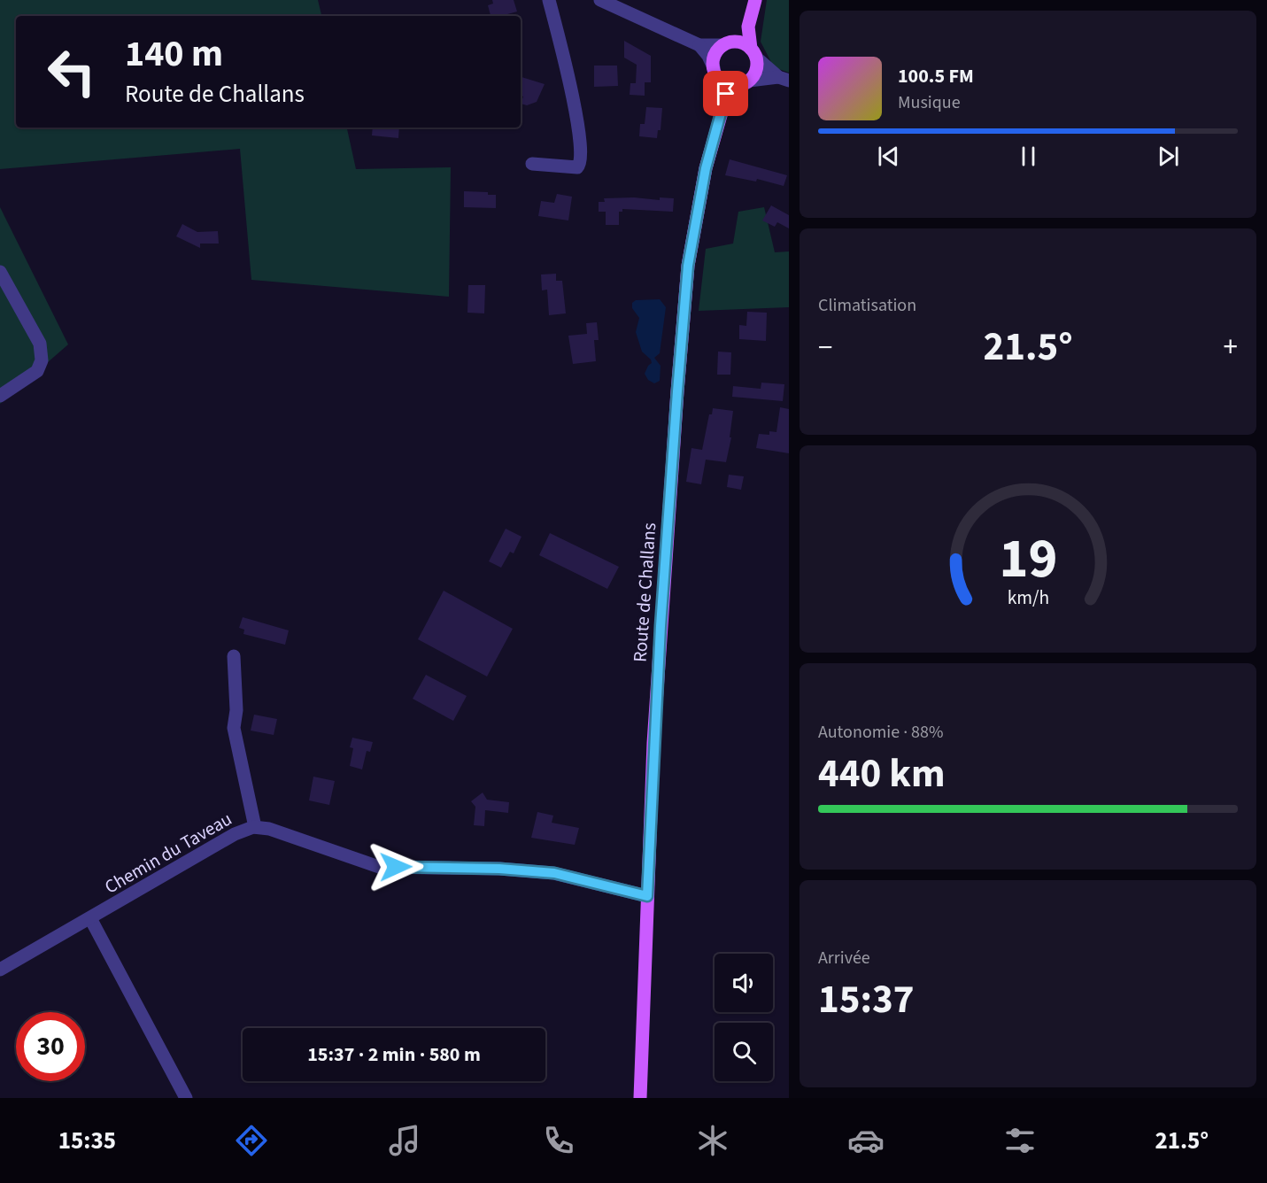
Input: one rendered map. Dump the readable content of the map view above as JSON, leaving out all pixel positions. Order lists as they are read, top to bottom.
{
  "streets": {
    "main road": ["Route de Challans"],
    "street": ["Chemin du Taveau"]
  },
  "crossings": [
    ["Route de Challans", "Chemin du Taveau"]
  ],
  "page": {
    "turn": ["140 m", "Route de Challans"],
    "song": ["100.5 FM", "Musique"],
    "tile": [
      "Climatisation",
      ["Autonomie · 88%", "440 km"],
      ["Arrivée", "15:37"]
    ],
    "heat": ["−", "21.5°", "+"],
    "limit": "30",
    "trip": "15:37 · 2 min · 580 m",
    "tabs": ["15:35", "21.5°"],
    "gauge": ["19", "km/h"]
  }
}
